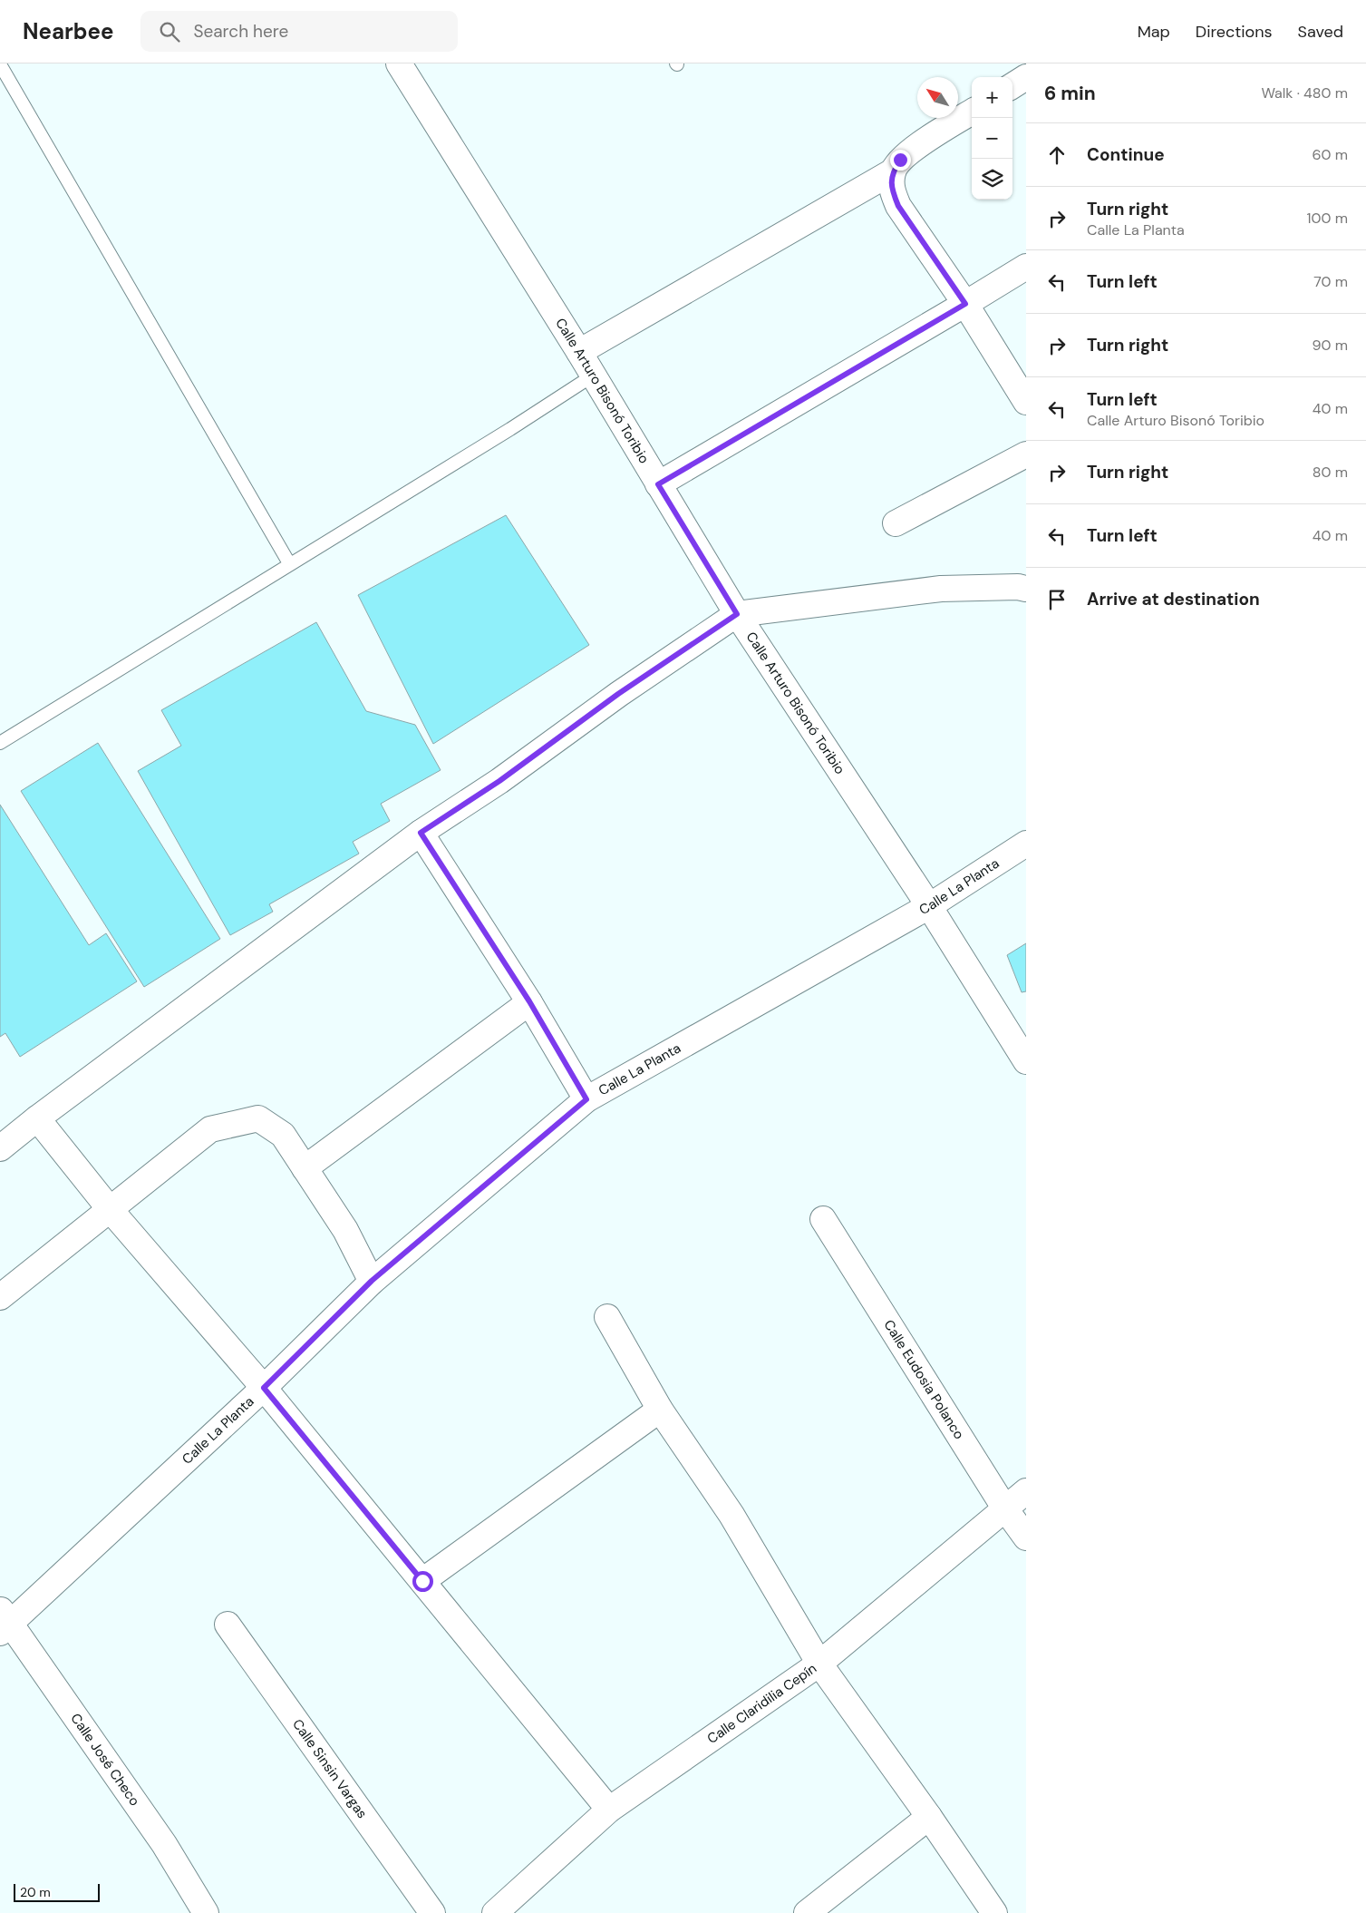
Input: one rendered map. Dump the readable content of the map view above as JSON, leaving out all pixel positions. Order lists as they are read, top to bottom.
{
  "streets": {
    "street": [
      "Calle Arturo Bisonó Toribio",
      "Calle La Planta",
      "Calle Eudosia Polanco",
      "Calle Claridilia Cepín",
      "Calle José Checo",
      "Calle Sinsin Vargas"
    ]
  },
  "crossings": [
    ["Calle Arturo Bisonó Toribio", "Calle La Planta"],
    ["Calle La Planta", "Calle José Checo"],
    ["Calle Eudosia Polanco", "Calle Claridilia Cepín"]
  ],
  "scale_bar": "20 m",
  "north": "top left",
  "page": {
    "header": "Nearbee",
    "search": "Search here",
    "nav": ["Map", "Directions", "Saved"],
    "heading": ["6 min", "Walk · 480 m"],
    "map_buttons": ["+", "−"],
    "list": [
      ["Continue", "60 m"],
      ["Turn right", "Calle La Planta", "100 m"],
      ["Turn left", "70 m"],
      ["Turn right", "90 m"],
      ["Turn left", "Calle Arturo Bisonó Toribio", "40 m"],
      ["Turn right", "80 m"],
      ["Turn left", "40 m"],
      "Arrive at destination"
    ],
    "scale": "20 m"
  }
}
